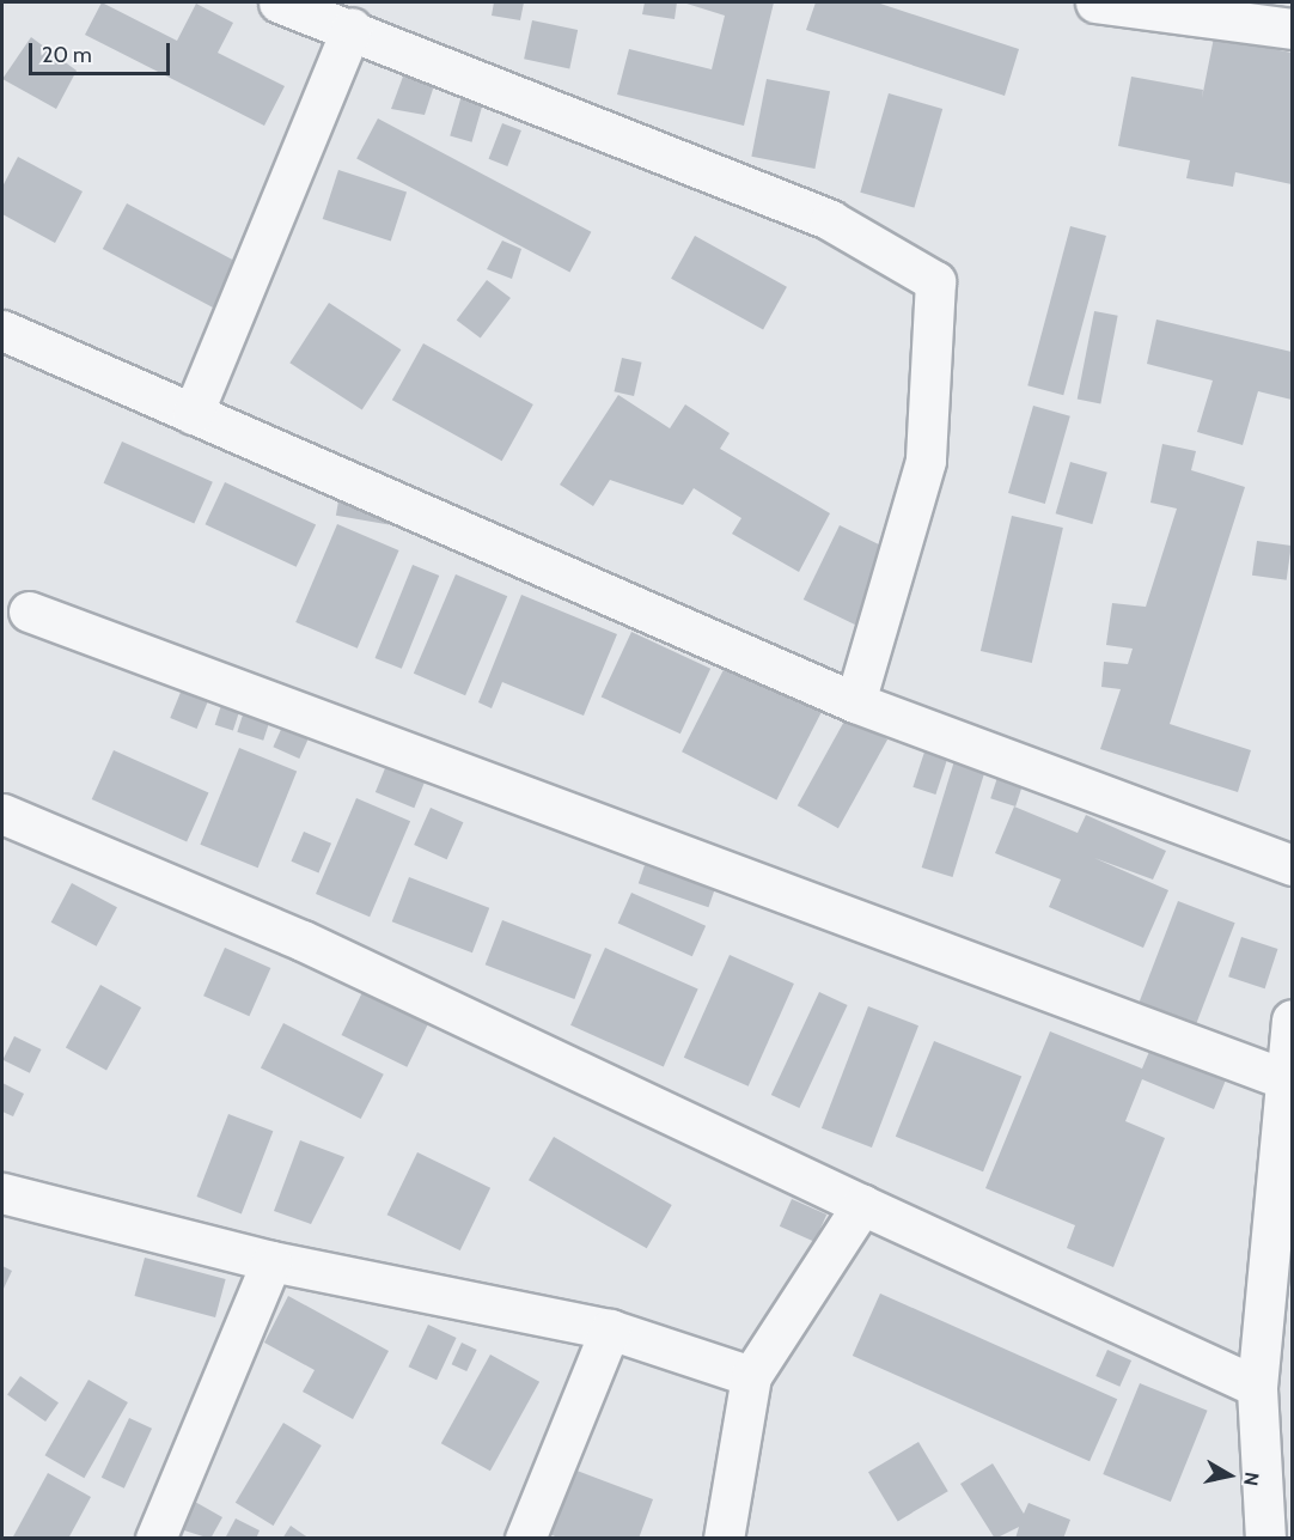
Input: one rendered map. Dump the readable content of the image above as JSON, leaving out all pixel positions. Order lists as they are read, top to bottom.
{
  "scale_bar": "20 m",
  "north": "right"
}
